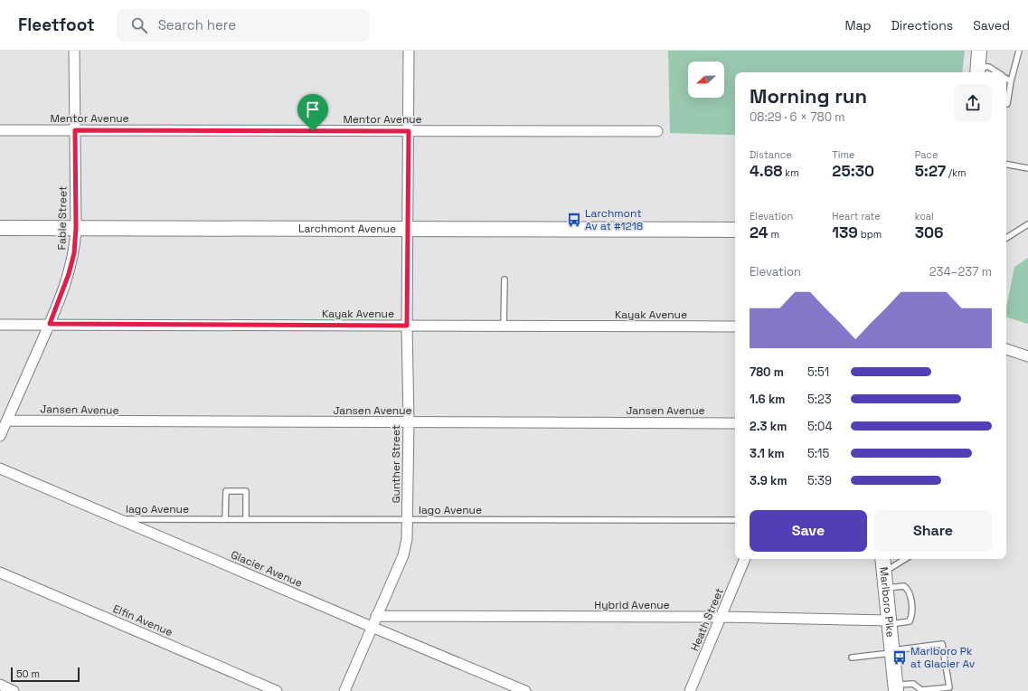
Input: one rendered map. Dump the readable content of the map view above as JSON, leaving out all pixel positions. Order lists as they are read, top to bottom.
{
  "streets": {
    "street": [
      "Mentor Avenue",
      "Fable Street",
      "Larchmont Avenue",
      "Kayak Avenue",
      "Jansen Avenue",
      "Gunther Street",
      "Glacier Avenue",
      "Marlboro Pike",
      "Hybrid Avenue",
      "Heath Street",
      "Elfin Avenue"
    ],
    "lane": ["Iago Avenue"]
  },
  "crossings": [
    ["Mentor Avenue", "Fable Street"],
    ["Mentor Avenue", "Gunther Street"],
    ["Fable Street", "Larchmont Avenue"],
    ["Fable Street", "Kayak Avenue"],
    ["Fable Street", "Jansen Avenue"],
    ["Larchmont Avenue", "Gunther Street"],
    ["Kayak Avenue", "Gunther Street"],
    ["Jansen Avenue", "Gunther Street"],
    ["Gunther Street", "Iago Avenue"],
    ["Gunther Street", "Glacier Avenue"],
    ["Gunther Street", "Hybrid Avenue"],
    ["Iago Avenue", "Glacier Avenue"],
    ["Marlboro Pike", "Hybrid Avenue"],
    ["Hybrid Avenue", "Heath Street"]
  ],
  "places": {
    "bus stop": ["Larchmont Av at #1218", "Marlboro Pk at Glacier Av"]
  },
  "scale_bar": "50 m",
  "north": "left",
  "page": {
    "header": "Fleetfoot",
    "search": "Search here",
    "nav": ["Map", "Directions", "Saved"],
    "heading": ["Morning run", "08:29 · 6 × 780 m"],
    "stats": [
      ["Distance", "4.68 km"],
      ["Time", "25:30"],
      ["Pace", "5:27 /km"],
      ["Elevation", "24 m"],
      ["Heart rate", "139 bpm"],
      ["kcal", "306"]
    ],
    "chart": ["Elevation", "234–237 m"],
    "list": [
      {
        "name": "780 m",
        "note": "5:51"
      },
      {
        "name": "1.6 km",
        "note": "5:23"
      },
      {
        "name": "2.3 km",
        "note": "5:04"
      },
      {
        "name": "3.1 km",
        "note": "5:15"
      },
      {
        "name": "3.9 km",
        "note": "5:39"
      }
    ],
    "buttons": ["Save", "Share"],
    "scale": "50 m"
  }
}
